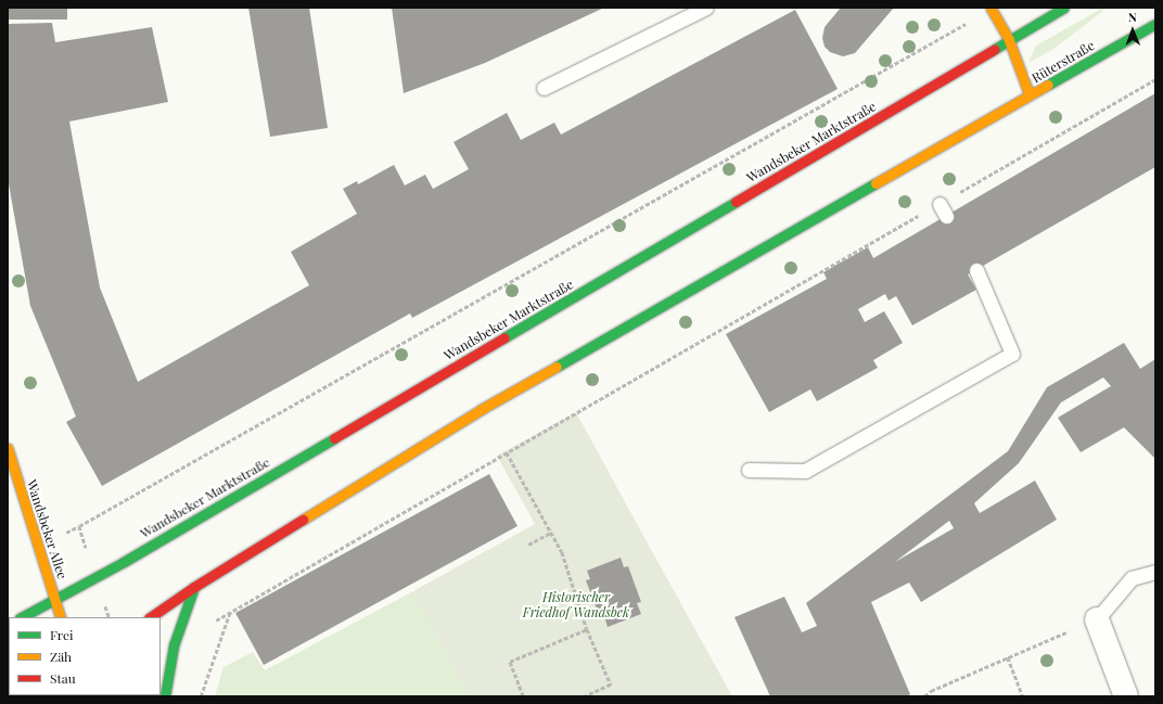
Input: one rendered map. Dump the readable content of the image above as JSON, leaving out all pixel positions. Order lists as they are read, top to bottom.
{
  "streets": {
    "main road": ["Rüterstraße", "Wandsbeker Marktstraße", "Wandsbeker Allee"]
  },
  "crossings": [
    ["Wandsbeker Marktstraße", "Wandsbeker Allee"]
  ],
  "parks": ["Historischer Friedhof Wandsbek"],
  "legend": ["Frei", "Zäh", "Stau"],
  "north": "top"
}
